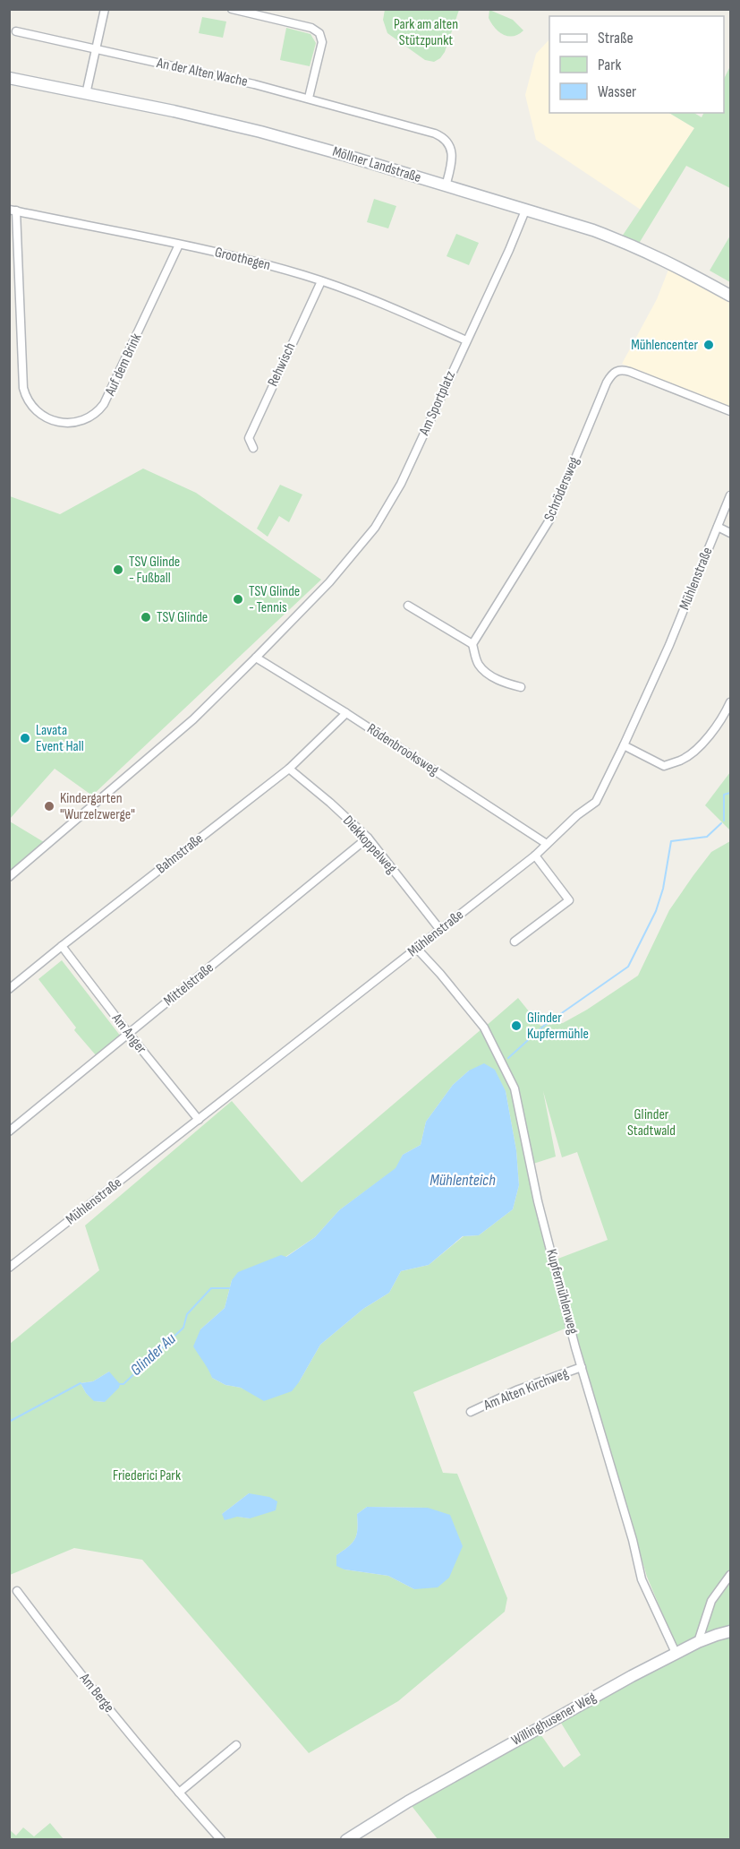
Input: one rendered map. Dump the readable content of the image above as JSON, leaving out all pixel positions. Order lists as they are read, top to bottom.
{
  "streets": {
    "main road": ["Möllner Landstraße", "Willinghusener Weg"],
    "street": [
      "An der Alten Wache",
      "Groothegen",
      "Auf dem Brink",
      "Rehwisch",
      "Am Sportplatz",
      "Schrödersweg",
      "Mühlenstraße",
      "Rödenbrooksweg",
      "Diekkoppelweg",
      "Bahnstraße",
      "Mittelstraße",
      "Am Anger",
      "Kupfermühlenweg",
      "Am Alten Kirchweg",
      "Am Berge"
    ]
  },
  "crossings": [
    ["An der Alten Wache", "Möllner Landstraße"],
    ["Möllner Landstraße", "Am Sportplatz"],
    ["Groothegen", "Auf dem Brink"],
    ["Groothegen", "Rehwisch"],
    ["Groothegen", "Am Sportplatz"],
    ["Am Sportplatz", "Rödenbrooksweg"],
    ["Mühlenstraße", "Rödenbrooksweg"],
    ["Mühlenstraße", "Diekkoppelweg"],
    ["Mühlenstraße", "Am Anger"],
    ["Mühlenstraße", "Kupfermühlenweg"],
    ["Rödenbrooksweg", "Bahnstraße"],
    ["Diekkoppelweg", "Bahnstraße"],
    ["Diekkoppelweg", "Mittelstraße"],
    ["Bahnstraße", "Am Anger"],
    ["Mittelstraße", "Am Anger"],
    ["Kupfermühlenweg", "Am Alten Kirchweg"],
    ["Kupfermühlenweg", "Willinghusener Weg"]
  ],
  "water": ["Mühlenteich", "Glinder Au"],
  "parks": ["Park am alten Stützpunkt", "Glinder Stadtwald", "Friederici Park"],
  "places": [
    "Mühlencenter",
    "TSV Glinde - Fußball",
    "TSV Glinde - Tennis",
    "TSV Glinde",
    "Lavata Event Hall",
    "Kindergarten \"Wurzelzwerge\"",
    "Glinder Kupfermühle"
  ],
  "legend": ["Straße", "Park", "Wasser"]
}
